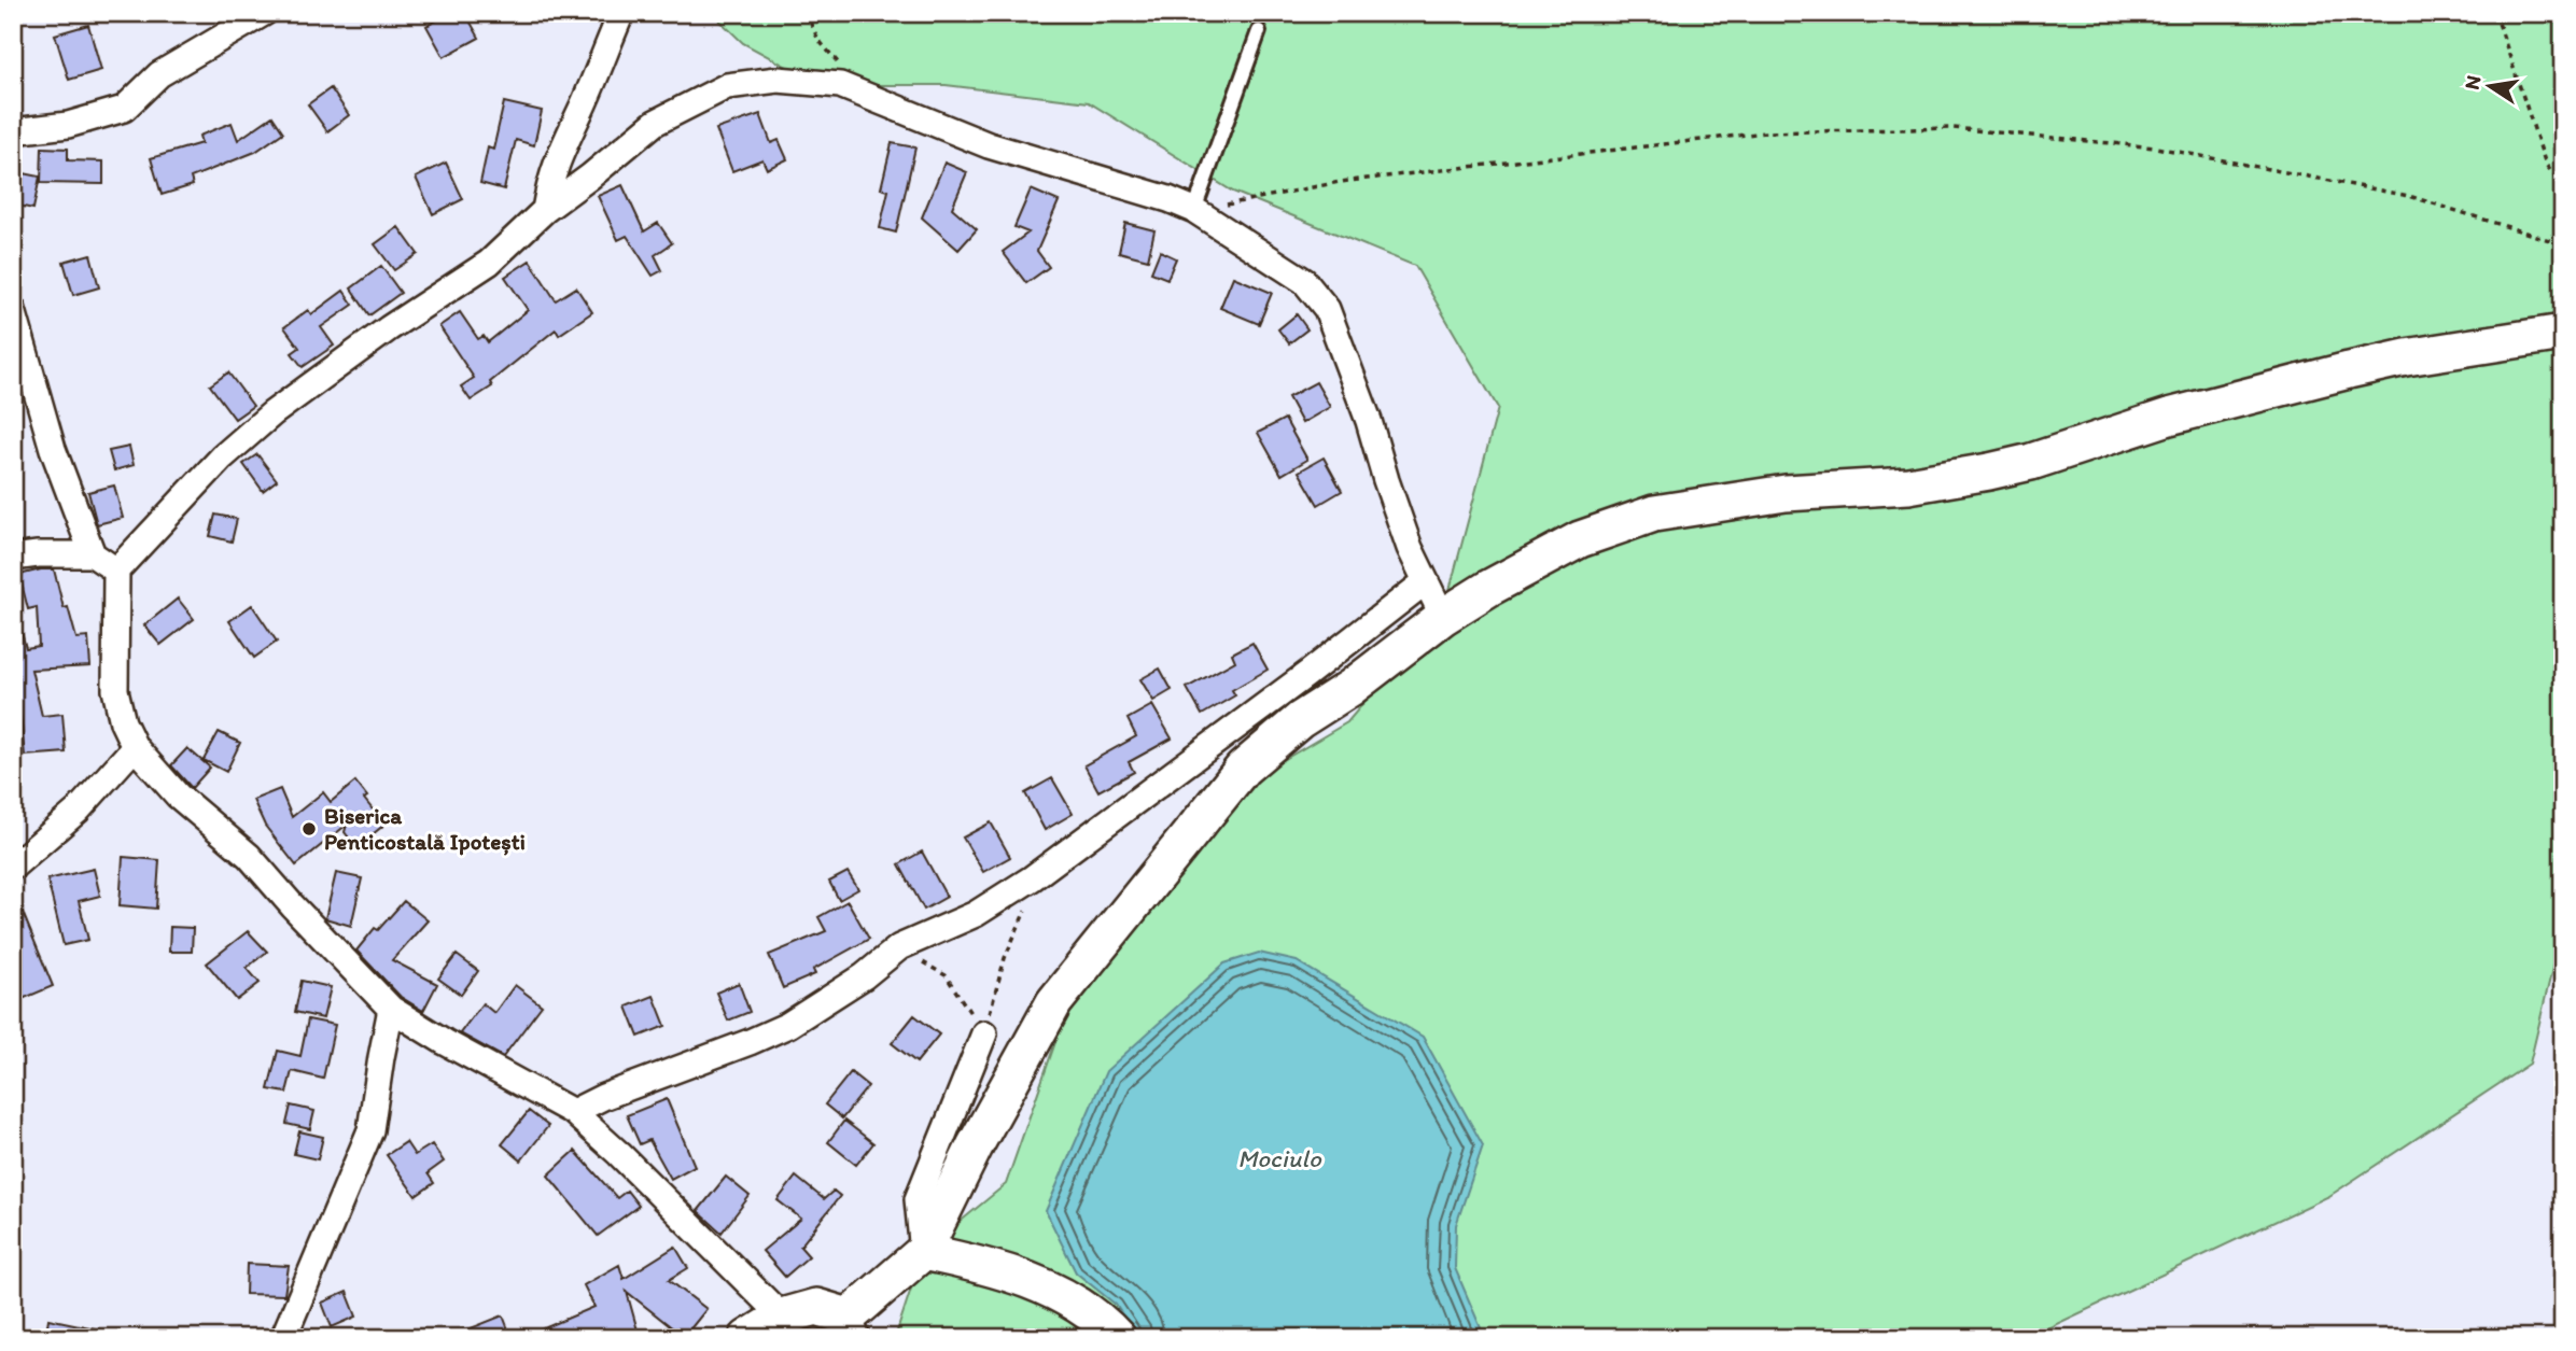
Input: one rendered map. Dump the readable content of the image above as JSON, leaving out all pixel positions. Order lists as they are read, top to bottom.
{
  "water": ["Mociulo"],
  "places": ["Biserica Penticostală Ipotești"],
  "north": "left"
}
